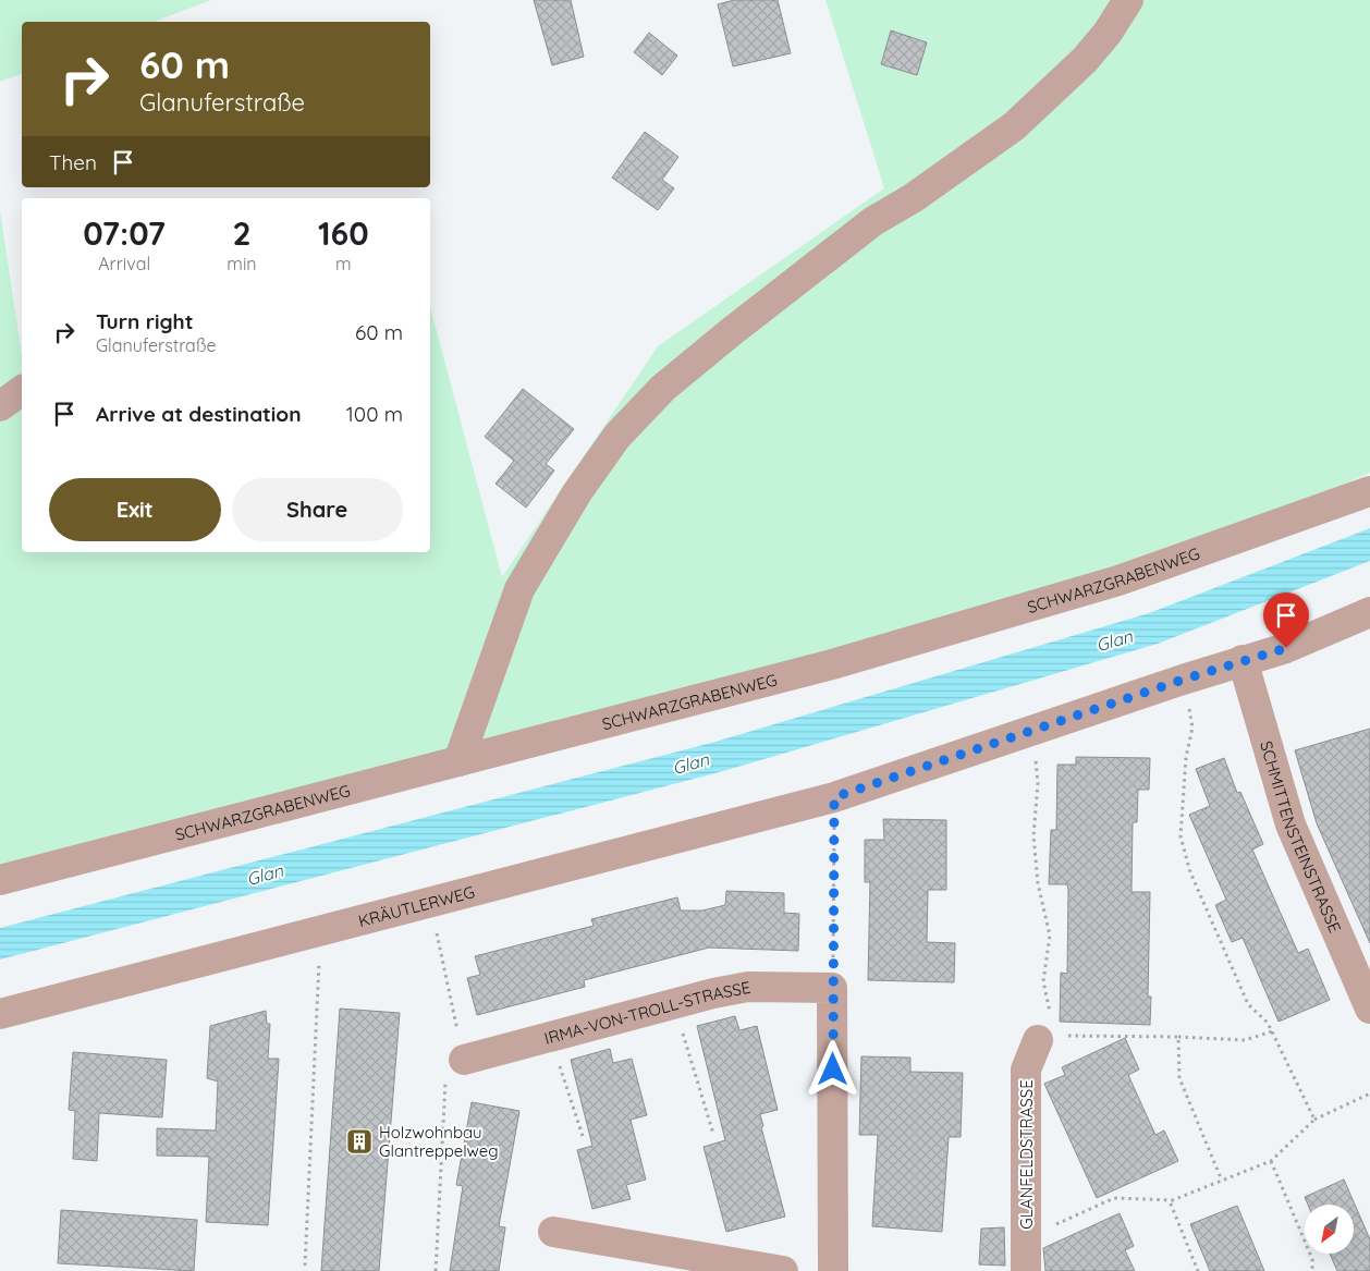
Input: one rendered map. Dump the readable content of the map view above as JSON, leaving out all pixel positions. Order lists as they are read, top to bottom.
{
  "streets": {
    "street": [
      "SCHWARZGRABENWEG",
      "SCHMITTENSTEINSTRASSE",
      "KRÄUTLERWEG",
      "IRMA-VON-TROLL-STRASSE",
      "GLANFELDSTRASSE"
    ]
  },
  "crossings": [
    ["SCHMITTENSTEINSTRASSE", "KRÄUTLERWEG"]
  ],
  "water": ["Glan"],
  "places": {
    "building": ["Holzwohnbau Glantreppelweg"]
  },
  "north": "bottom left",
  "page": {
    "turn": ["60 m", "Glanuferstraße"],
    "then": "Then",
    "eta": [
      "07:07",
      "Arrival",
      "2",
      "min",
      "160",
      "m"
    ],
    "list": [
      {
        "name": "Turn right",
        "note": "Glanuferstraße",
        "value": "60 m"
      },
      {
        "name": "Arrive at destination",
        "value": "100 m"
      }
    ],
    "buttons": ["Exit", "Share"]
  }
}
